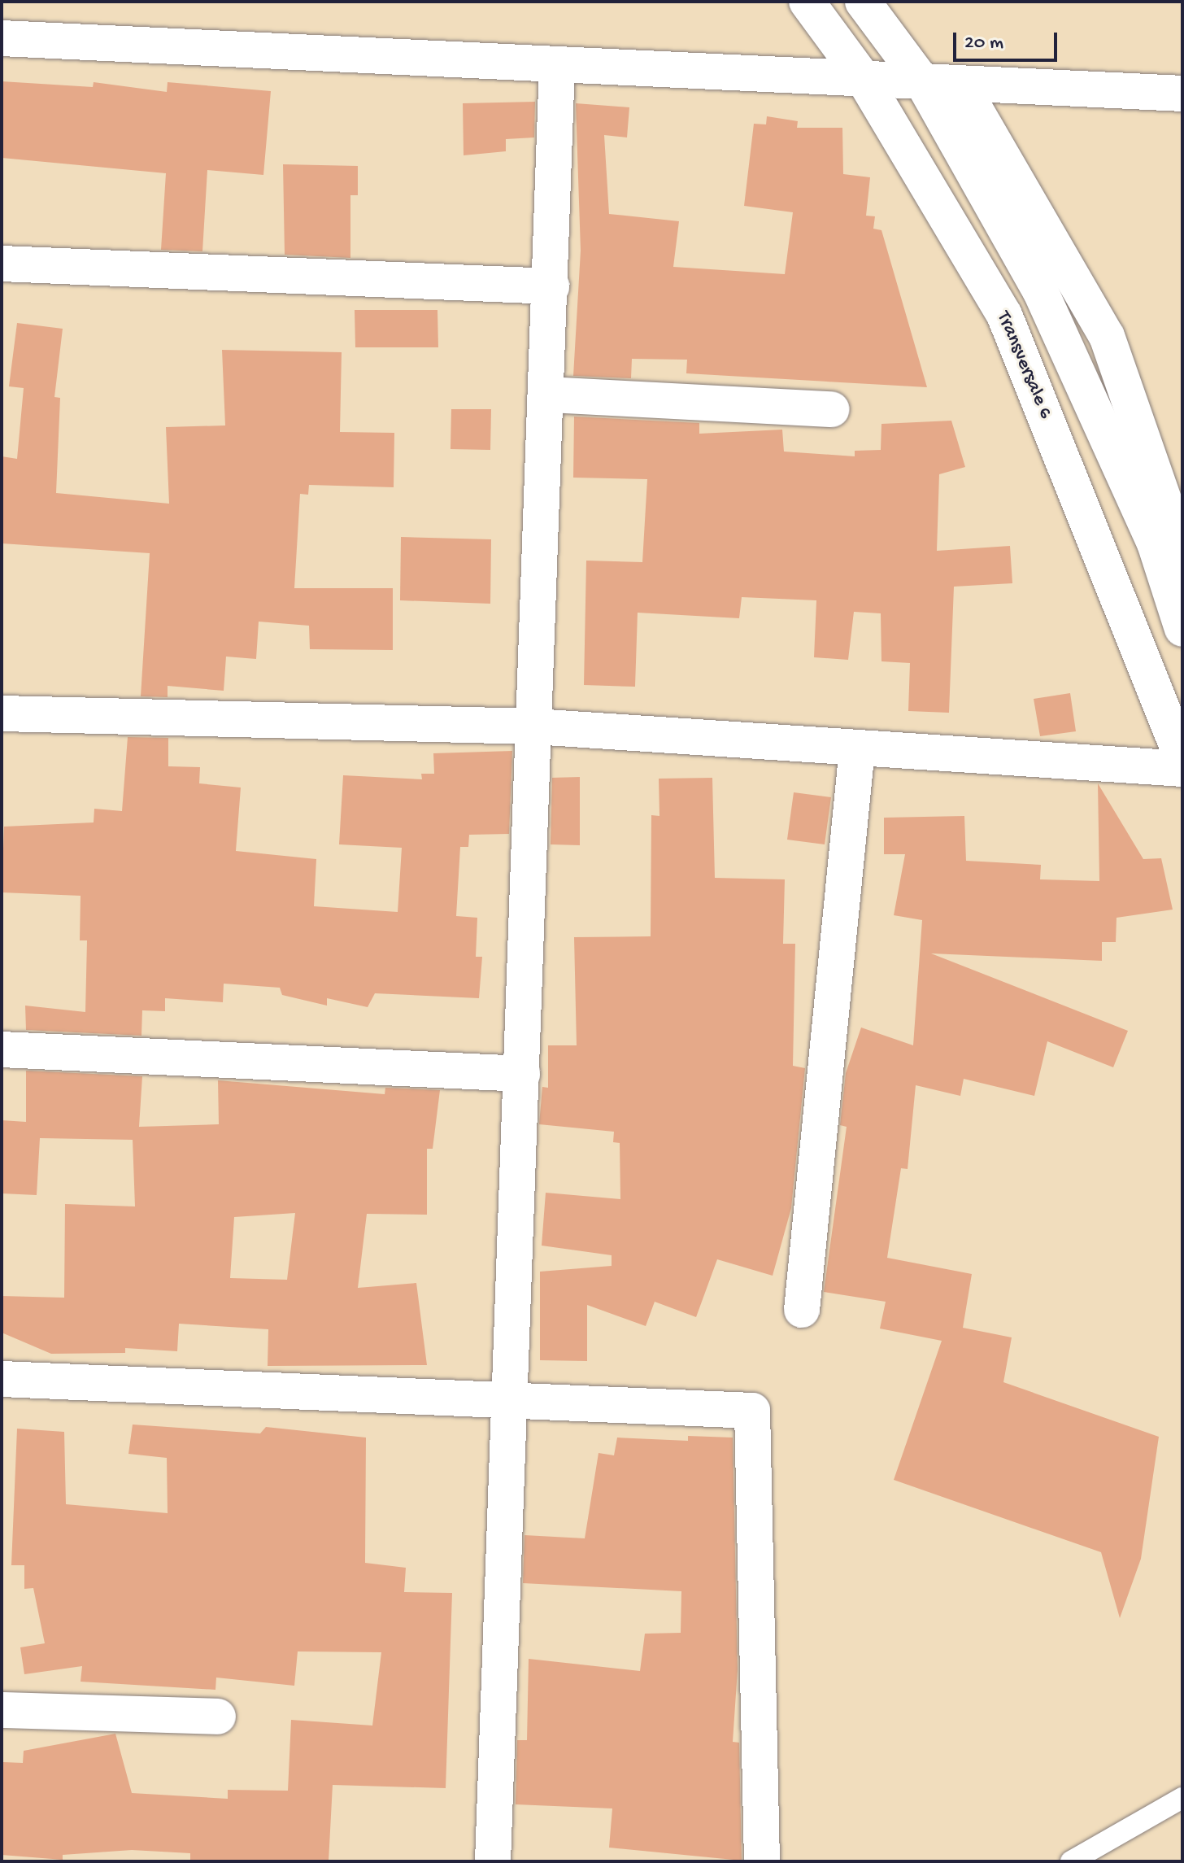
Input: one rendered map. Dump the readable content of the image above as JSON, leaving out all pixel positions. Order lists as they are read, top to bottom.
{
  "streets": {
    "street": ["Transversale 6"]
  },
  "scale_bar": "20 m"
}
